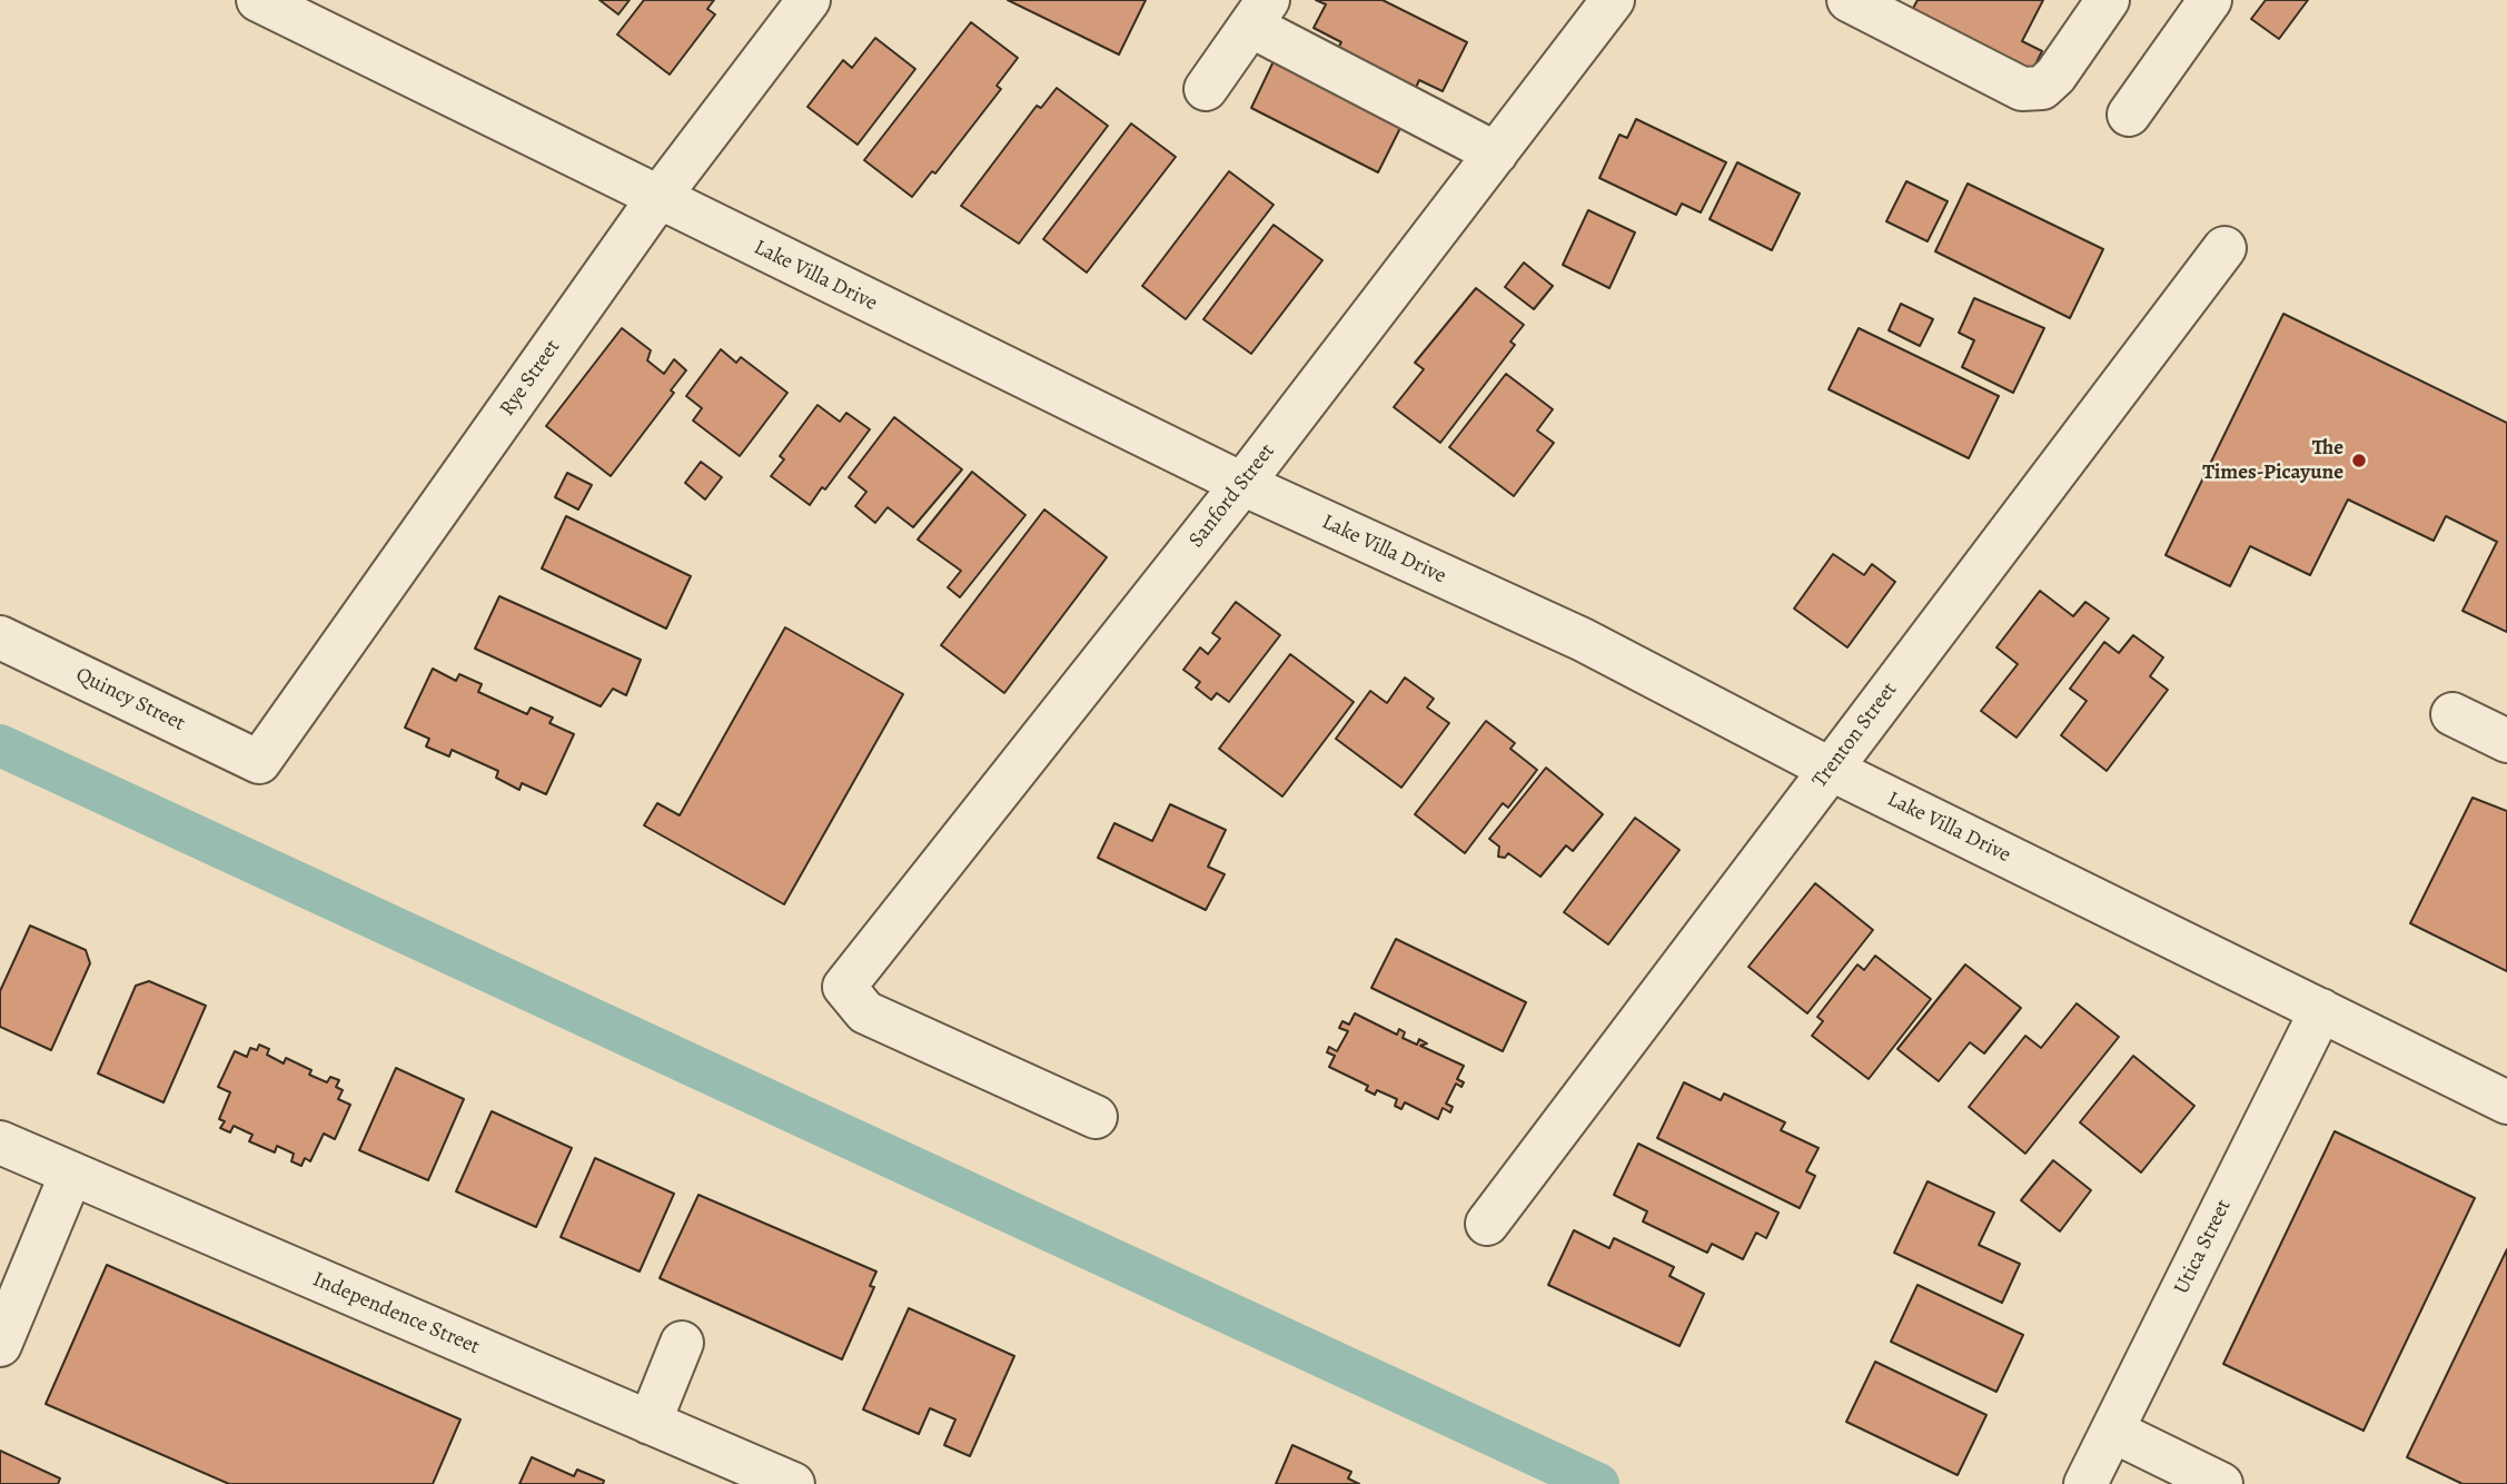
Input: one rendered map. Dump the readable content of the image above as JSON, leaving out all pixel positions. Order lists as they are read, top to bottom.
{
  "streets": {
    "street": [
      "Lake Villa Drive",
      "Rye Street",
      "Sanford Street",
      "Quincy Street",
      "Trenton Street",
      "Utica Street",
      "Independence Street"
    ]
  },
  "crossings": [
    ["Lake Villa Drive", "Rye Street"],
    ["Lake Villa Drive", "Sanford Street"],
    ["Lake Villa Drive", "Trenton Street"],
    ["Lake Villa Drive", "Utica Street"],
    ["Rye Street", "Quincy Street"]
  ],
  "places": ["The Times-Picayune"]
}
